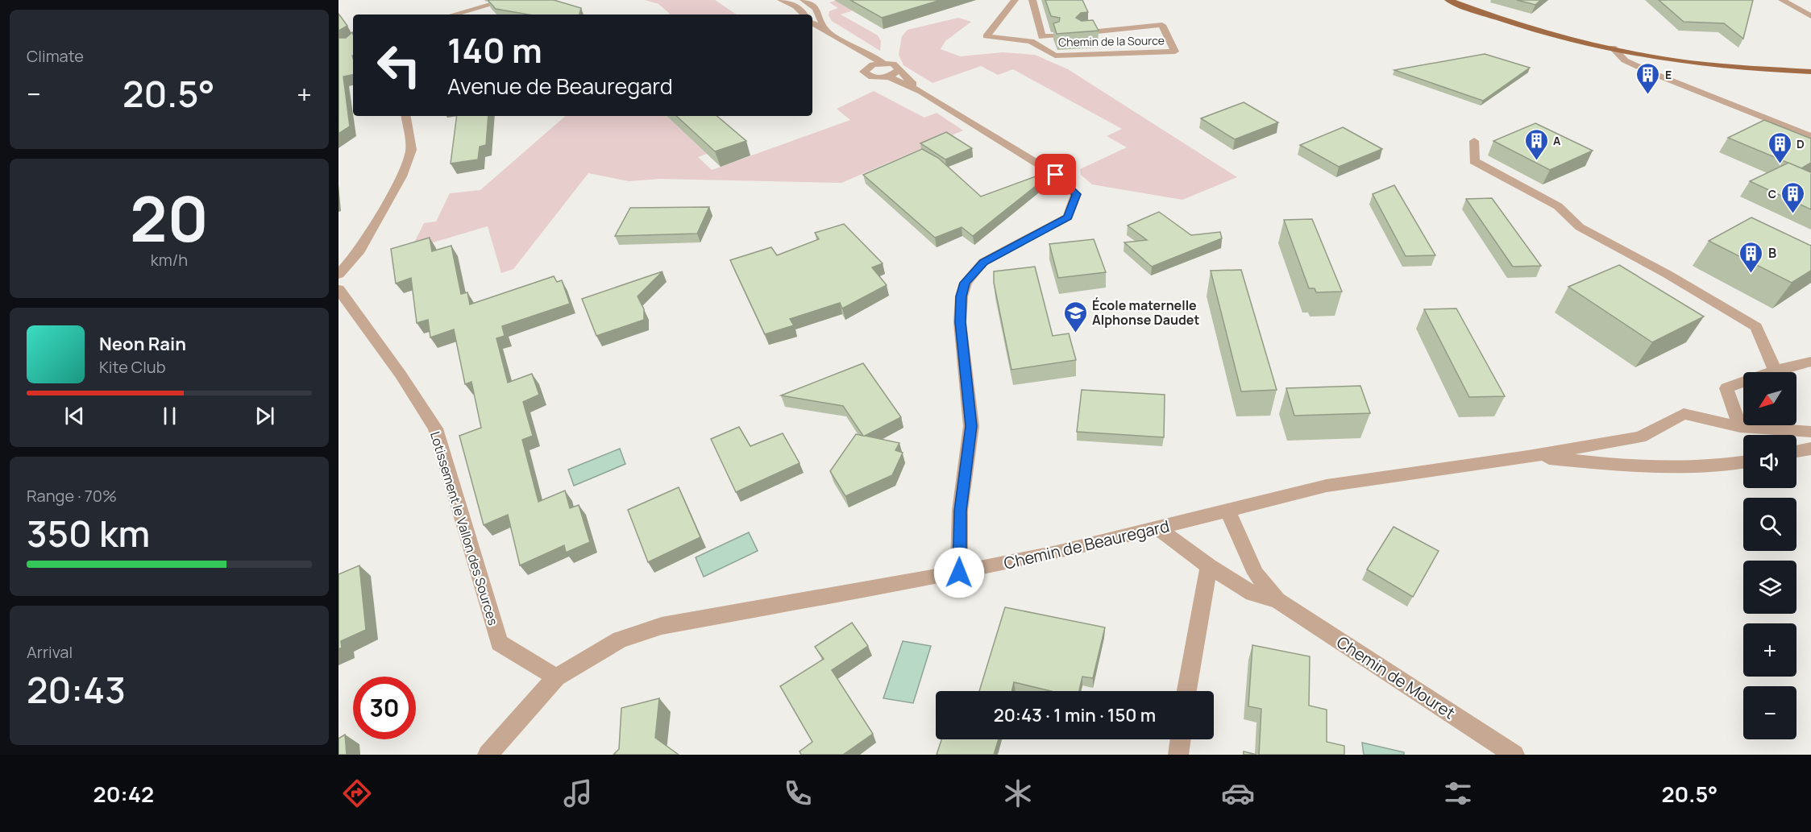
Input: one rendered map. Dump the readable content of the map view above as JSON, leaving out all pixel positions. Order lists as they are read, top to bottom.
{
  "streets": {
    "street": [
      "Chemin de la Source",
      "Lotissement le Vallon des Sources",
      "Chemin de Beauregard",
      "Chemin de Mouret"
    ]
  },
  "crossings": [
    ["Lotissement le Vallon des Sources", "Chemin de Beauregard"]
  ],
  "places": {
    "building": [
      "E",
      "A",
      "D",
      "C",
      "B"
    ],
    "school or university": ["École maternelle Alphonse Daudet"]
  },
  "north": "bottom left",
  "page": {
    "tile": [
      "Climate",
      ["20", "km/h"],
      ["Range · 70%", "350 km"],
      ["Arrival", "20:43"]
    ],
    "turn": ["140 m", "Avenue de Beauregard"],
    "heat": ["−", "20.5°", "+"],
    "song": ["Neon Rain", "Kite Club"],
    "map_buttons": ["+", "−"],
    "limit": "30",
    "trip": "20:43 · 1 min · 150 m",
    "tabs": ["20:42", "20.5°"]
  }
}
